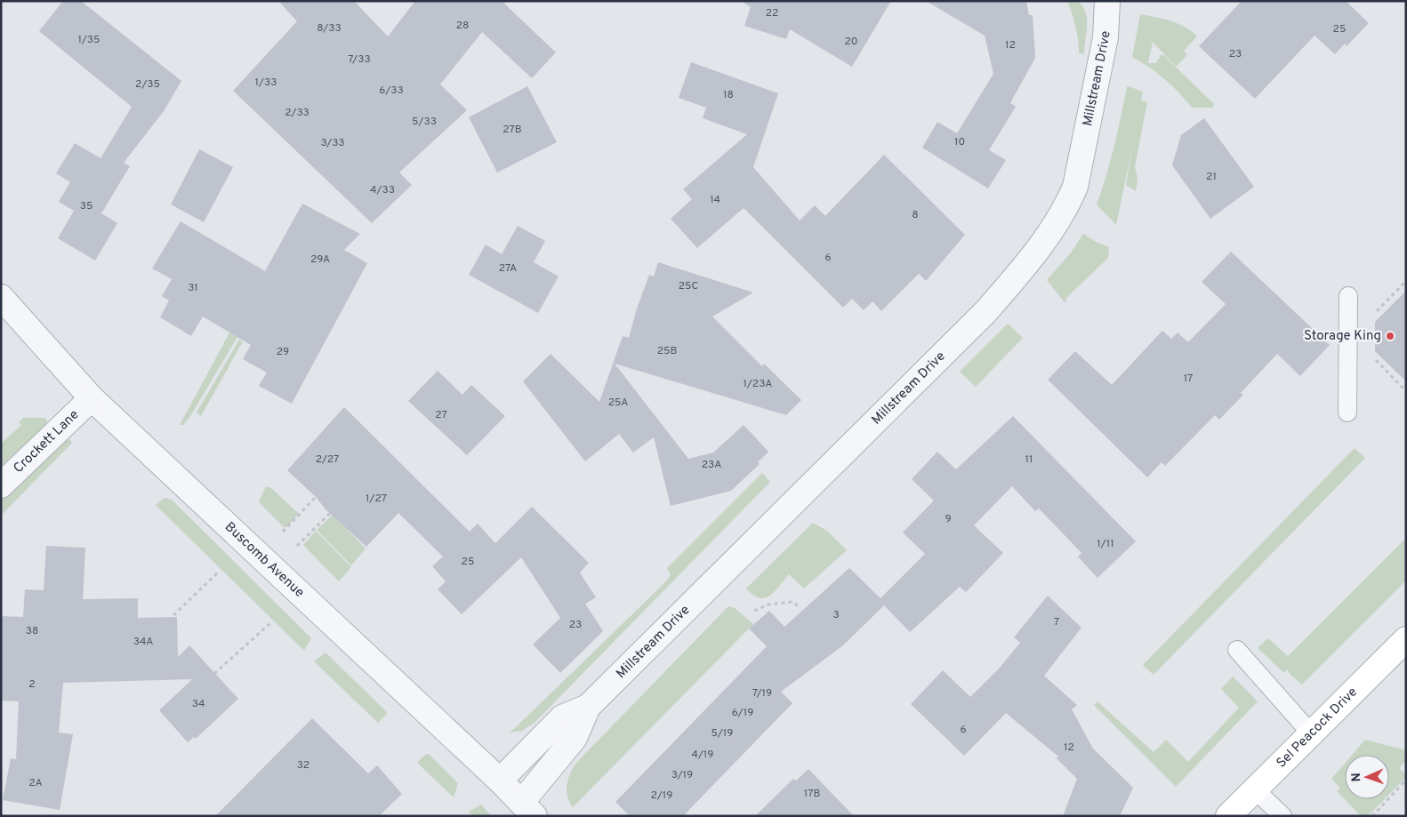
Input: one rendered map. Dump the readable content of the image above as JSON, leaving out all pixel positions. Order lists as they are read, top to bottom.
{
  "streets": {
    "main road": ["Sel Peacock Drive"],
    "street": ["Millstream Drive", "Crockett Lane", "Buscomb Avenue"]
  },
  "crossings": [
    ["Millstream Drive", "Buscomb Avenue"],
    ["Crockett Lane", "Buscomb Avenue"]
  ],
  "places": ["Storage King"],
  "house_numbers": [
    "22",
    "28",
    "8/33",
    "25",
    "1/35",
    "20",
    "12",
    "23",
    "7/33",
    "1/33",
    "2/35",
    "6/33",
    "18",
    "2/33",
    "5/33",
    "27B",
    "10",
    "3/33",
    "21",
    "4/33",
    "14",
    "35",
    "8",
    "6",
    "29A",
    "27A",
    "25C",
    "31",
    "25B",
    "29",
    "17",
    "1/23A",
    "25A",
    "27",
    "2/27",
    "11",
    "23A",
    "1/27",
    "9",
    "1/11",
    "25",
    "3",
    "7",
    "23",
    "38",
    "34A",
    "2",
    "7/19",
    "34",
    "6/19",
    "6",
    "5/19",
    "12",
    "4/19",
    "32",
    "3/19",
    "2A",
    "17B",
    "2/19"
  ],
  "north": "left"
}
